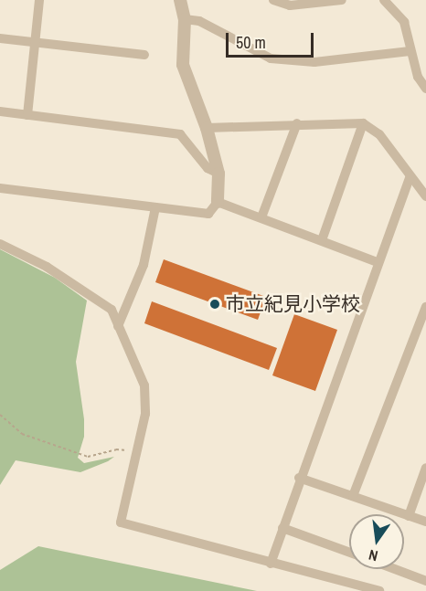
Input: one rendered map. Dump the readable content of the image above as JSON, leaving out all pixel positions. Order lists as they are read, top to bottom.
{
  "places": ["市立紀見小学校"],
  "scale_bar": "50 m",
  "north": "bottom"
}
